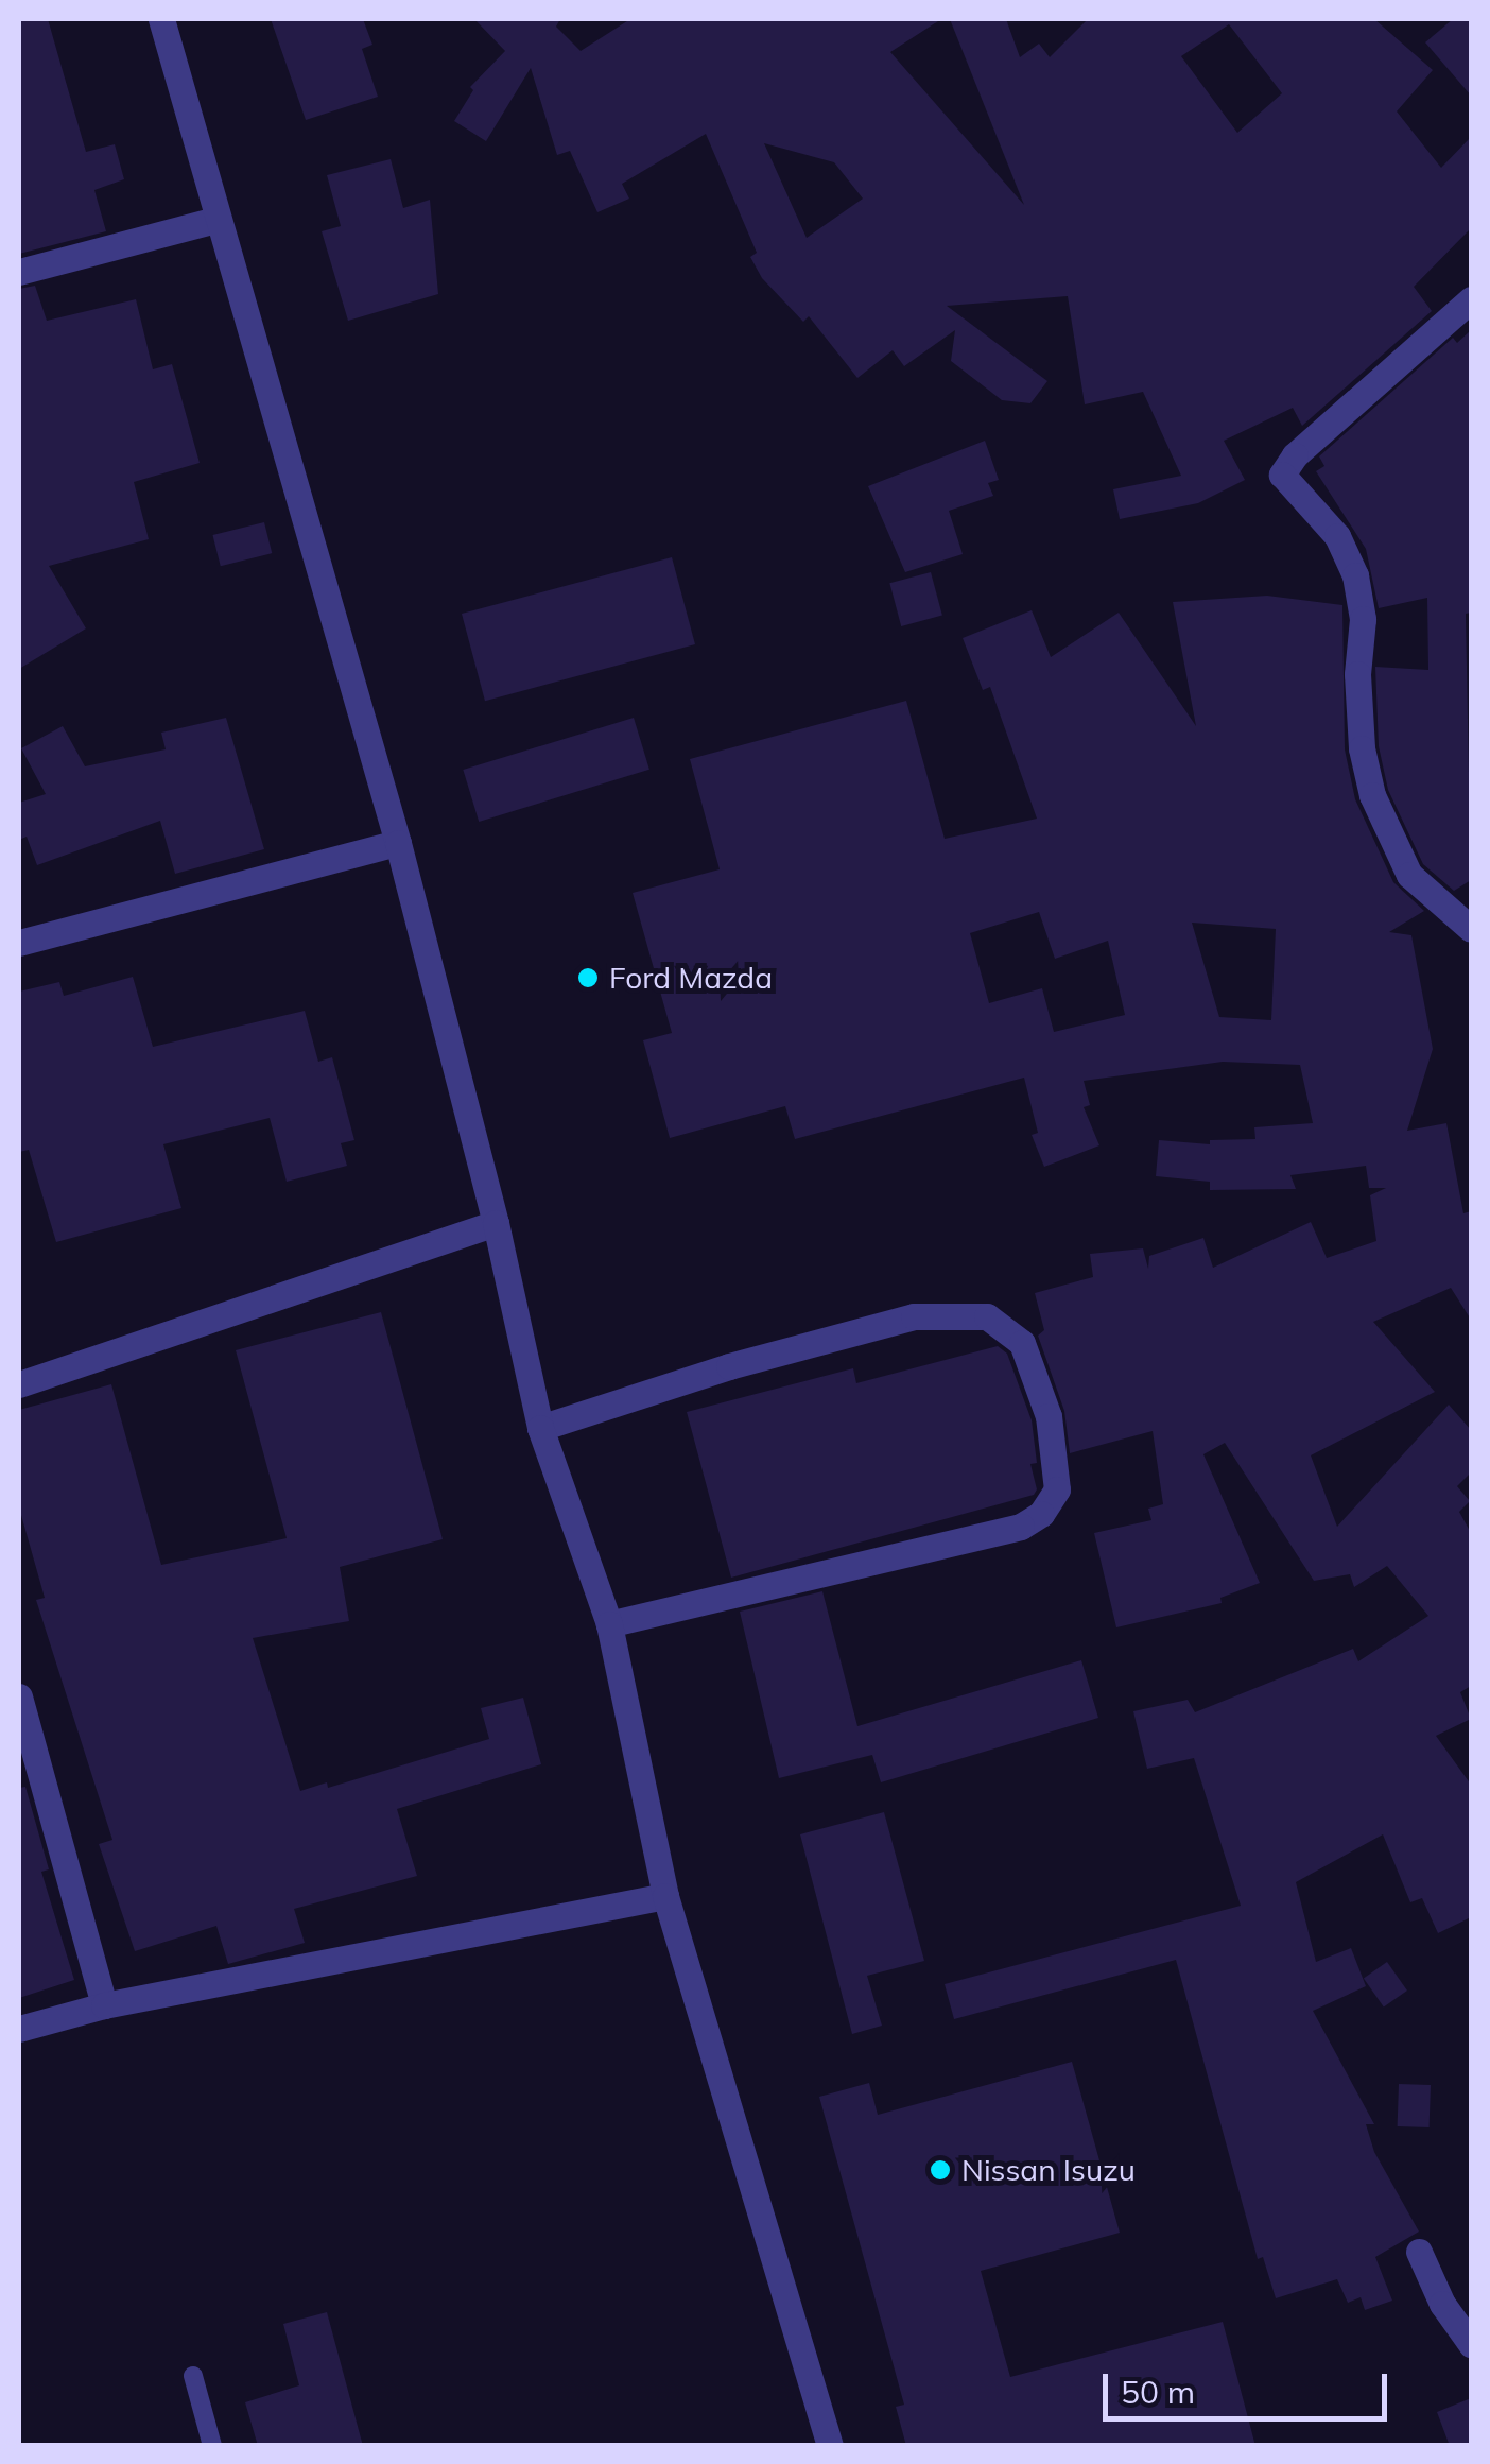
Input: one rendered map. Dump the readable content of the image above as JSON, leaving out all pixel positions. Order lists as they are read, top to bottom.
{
  "places": ["Ford Mazda", "Nissan Isuzu"],
  "scale_bar": "50 m"
}
